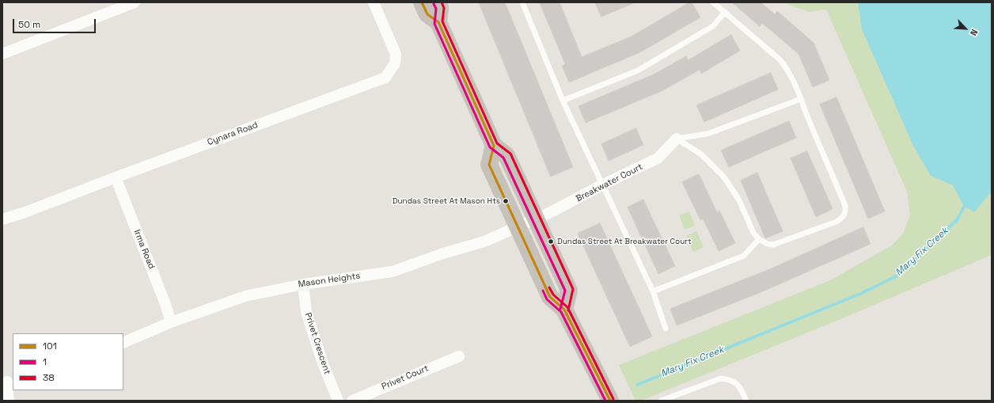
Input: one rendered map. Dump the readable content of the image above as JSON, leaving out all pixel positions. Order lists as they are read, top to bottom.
{
  "streets": {
    "street": [
      "Cynara Road",
      "Breakwater Court",
      "Irma Road",
      "Mason Heights",
      "Privet Crescent",
      "Privet Court"
    ]
  },
  "crossings": [
    ["Cynara Road", "Irma Road"],
    ["Breakwater Court", "Mason Heights"],
    ["Irma Road", "Mason Heights"],
    ["Mason Heights", "Privet Crescent"]
  ],
  "water": ["Mary Fix Creek"],
  "places": ["Dundas Street At Mason Hts", "Dundas Street At Breakwater Court"],
  "lines": ["transit line 101", "transit line 38", "transit line 1"],
  "legend": ["101", "1", "38"],
  "scale_bar": "50 m",
  "north": "bottom right"
}
